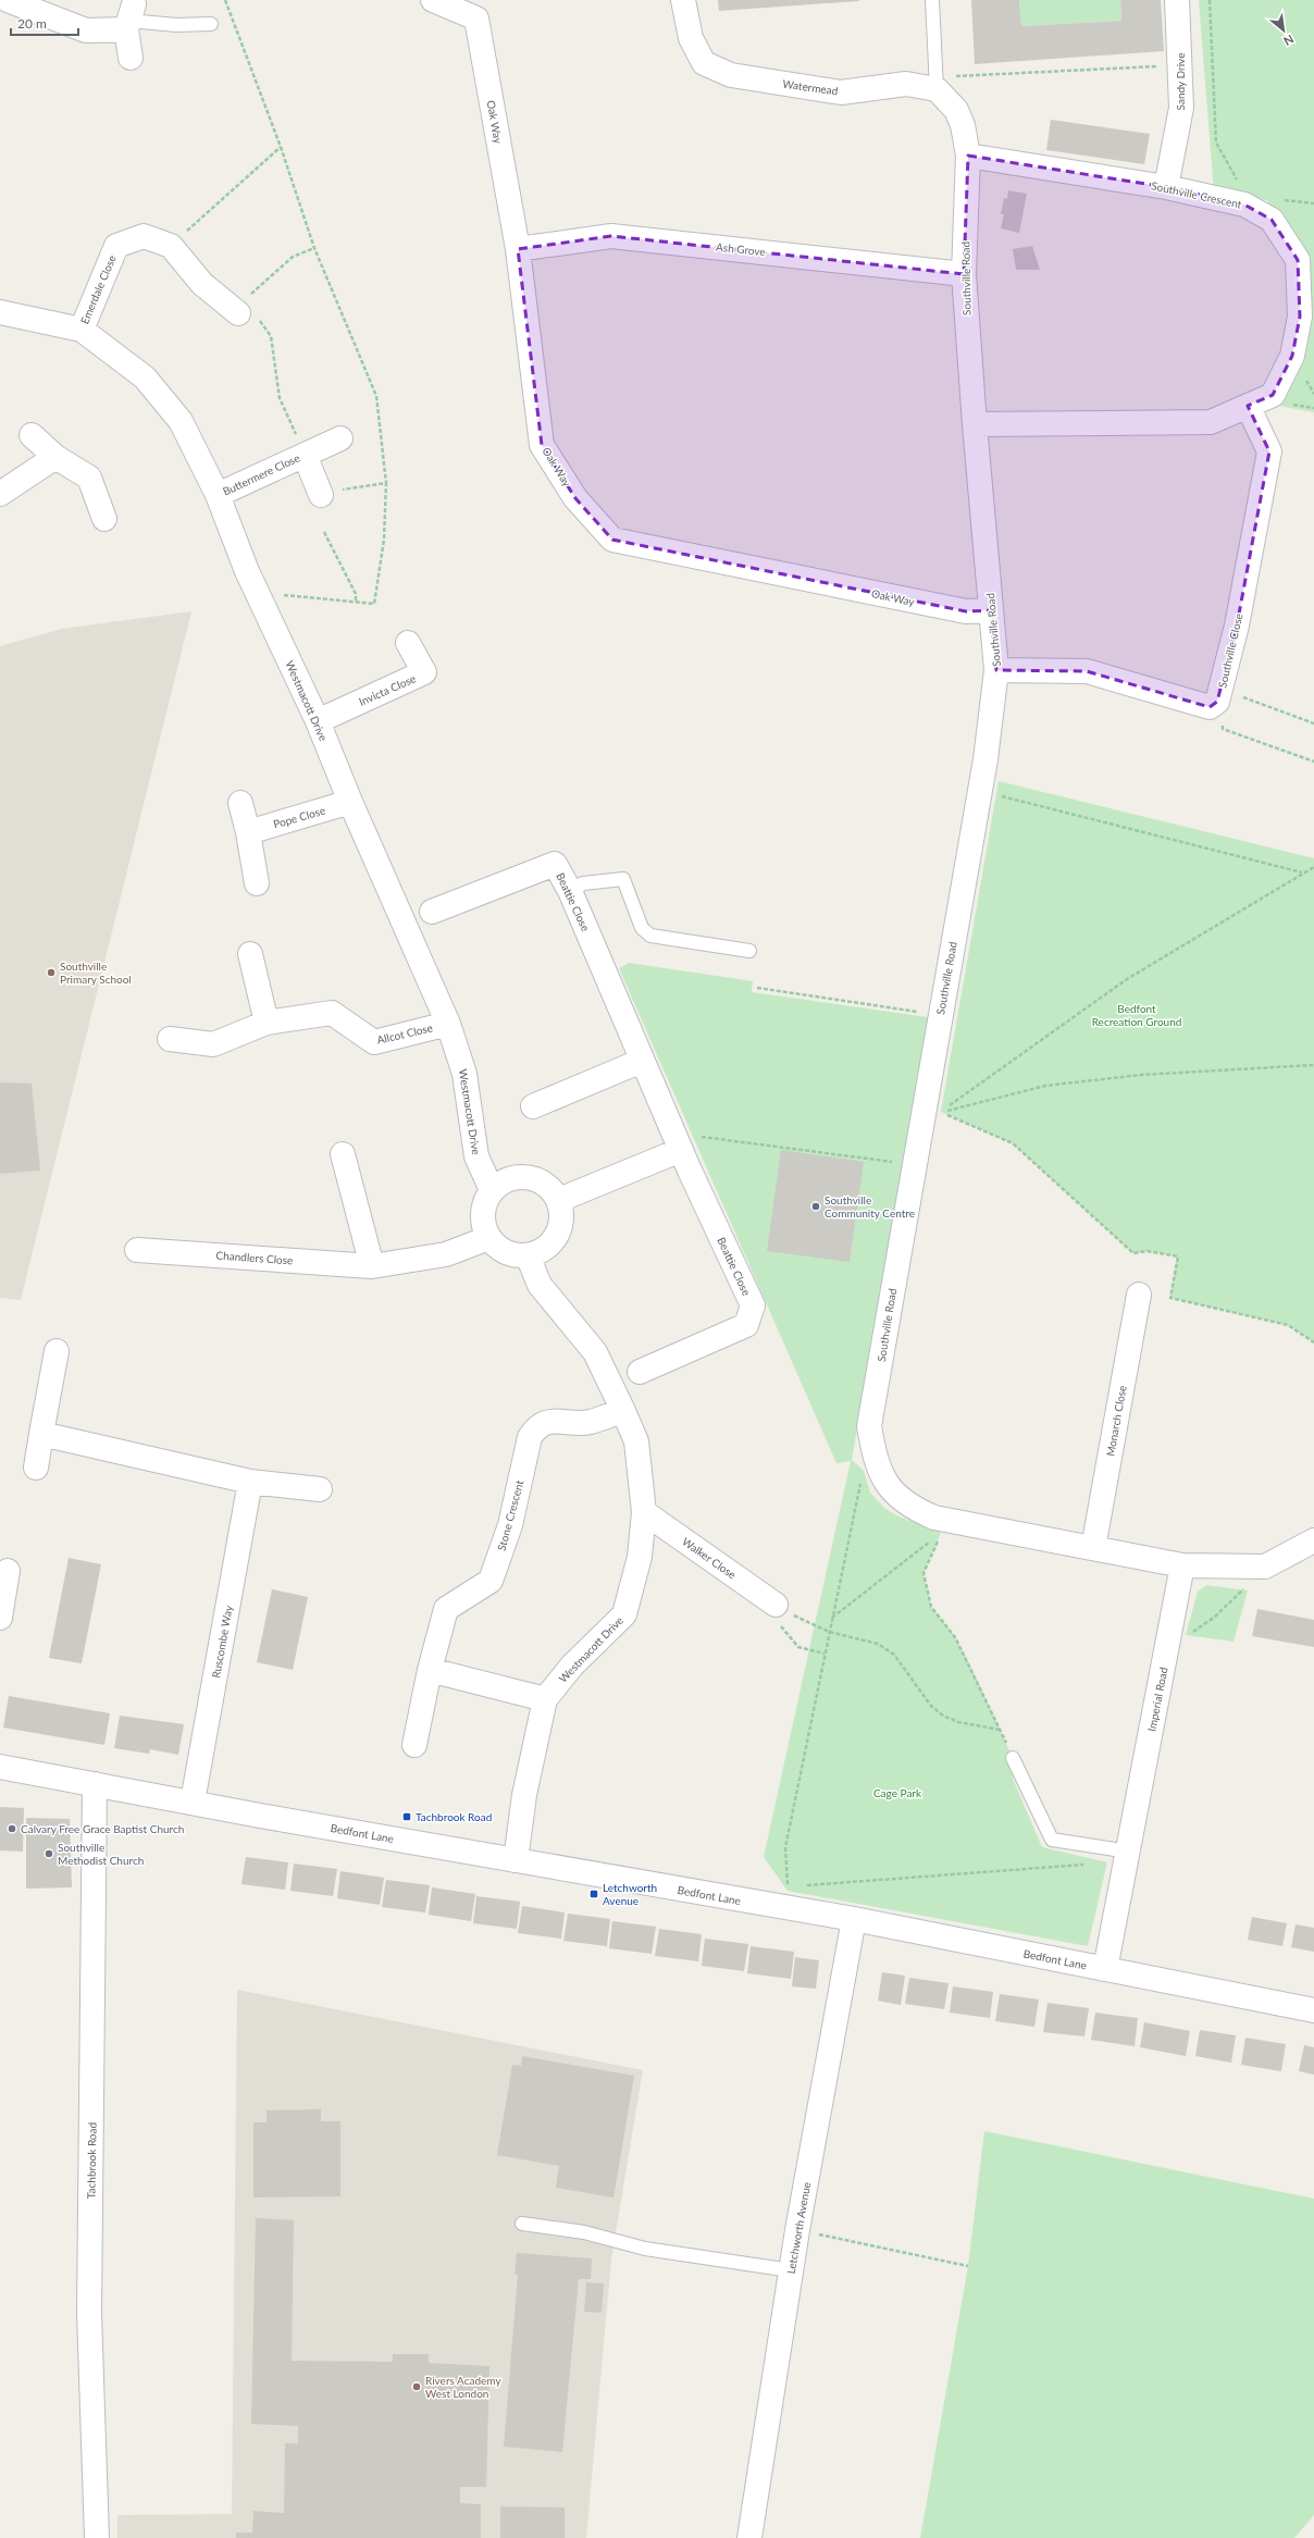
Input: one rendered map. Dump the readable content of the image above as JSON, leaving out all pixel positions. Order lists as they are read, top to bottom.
{
  "streets": {
    "street": [
      "Sandy Drive",
      "Watermead",
      "Oak Way",
      "Southville Crescent",
      "Ash Grove",
      "Southville Road",
      "Emerdale Close",
      "Buttermere Close",
      "Southville Close",
      "Invicta Close",
      "Westmacott Drive",
      "Pope Close",
      "Beattie Close",
      "Allcot Close",
      "Chandlers Close",
      "Monarch Close",
      "Stone Crescent",
      "Walker Close",
      "Ruscombe Way",
      "Imperial Road",
      "Bedfont Lane",
      "Tachbrook Road",
      "Letchworth Avenue"
    ]
  },
  "crossings": [
    ["Sandy Drive", "Southville Crescent"],
    ["Oak Way", "Ash Grove"],
    ["Oak Way", "Southville Road"],
    ["Southville Crescent", "Southville Road"],
    ["Southville Crescent", "Southville Close"],
    ["Ash Grove", "Southville Road"],
    ["Southville Road", "Southville Close"],
    ["Southville Road", "Monarch Close"],
    ["Southville Road", "Imperial Road"],
    ["Emerdale Close", "Westmacott Drive"],
    ["Buttermere Close", "Westmacott Drive"],
    ["Invicta Close", "Westmacott Drive"],
    ["Westmacott Drive", "Pope Close"],
    ["Westmacott Drive", "Allcot Close"],
    ["Westmacott Drive", "Chandlers Close"],
    ["Westmacott Drive", "Stone Crescent"],
    ["Westmacott Drive", "Walker Close"],
    ["Westmacott Drive", "Bedfont Lane"],
    ["Ruscombe Way", "Bedfont Lane"],
    ["Imperial Road", "Bedfont Lane"],
    ["Bedfont Lane", "Tachbrook Road"],
    ["Bedfont Lane", "Letchworth Avenue"]
  ],
  "parks": ["Bedfont Recreation Ground", "Cage Park"],
  "places": {
    "other": [
      "Southville Primary School",
      "Southville Community Centre",
      "Calvary Free Grace Baptist Church",
      "Southville Methodist Church",
      "Rivers Academy West London"
    ],
    "transit": ["Tachbrook Road", "Letchworth Avenue"]
  },
  "scale_bar": "20 m",
  "north": "bottom right"
}
